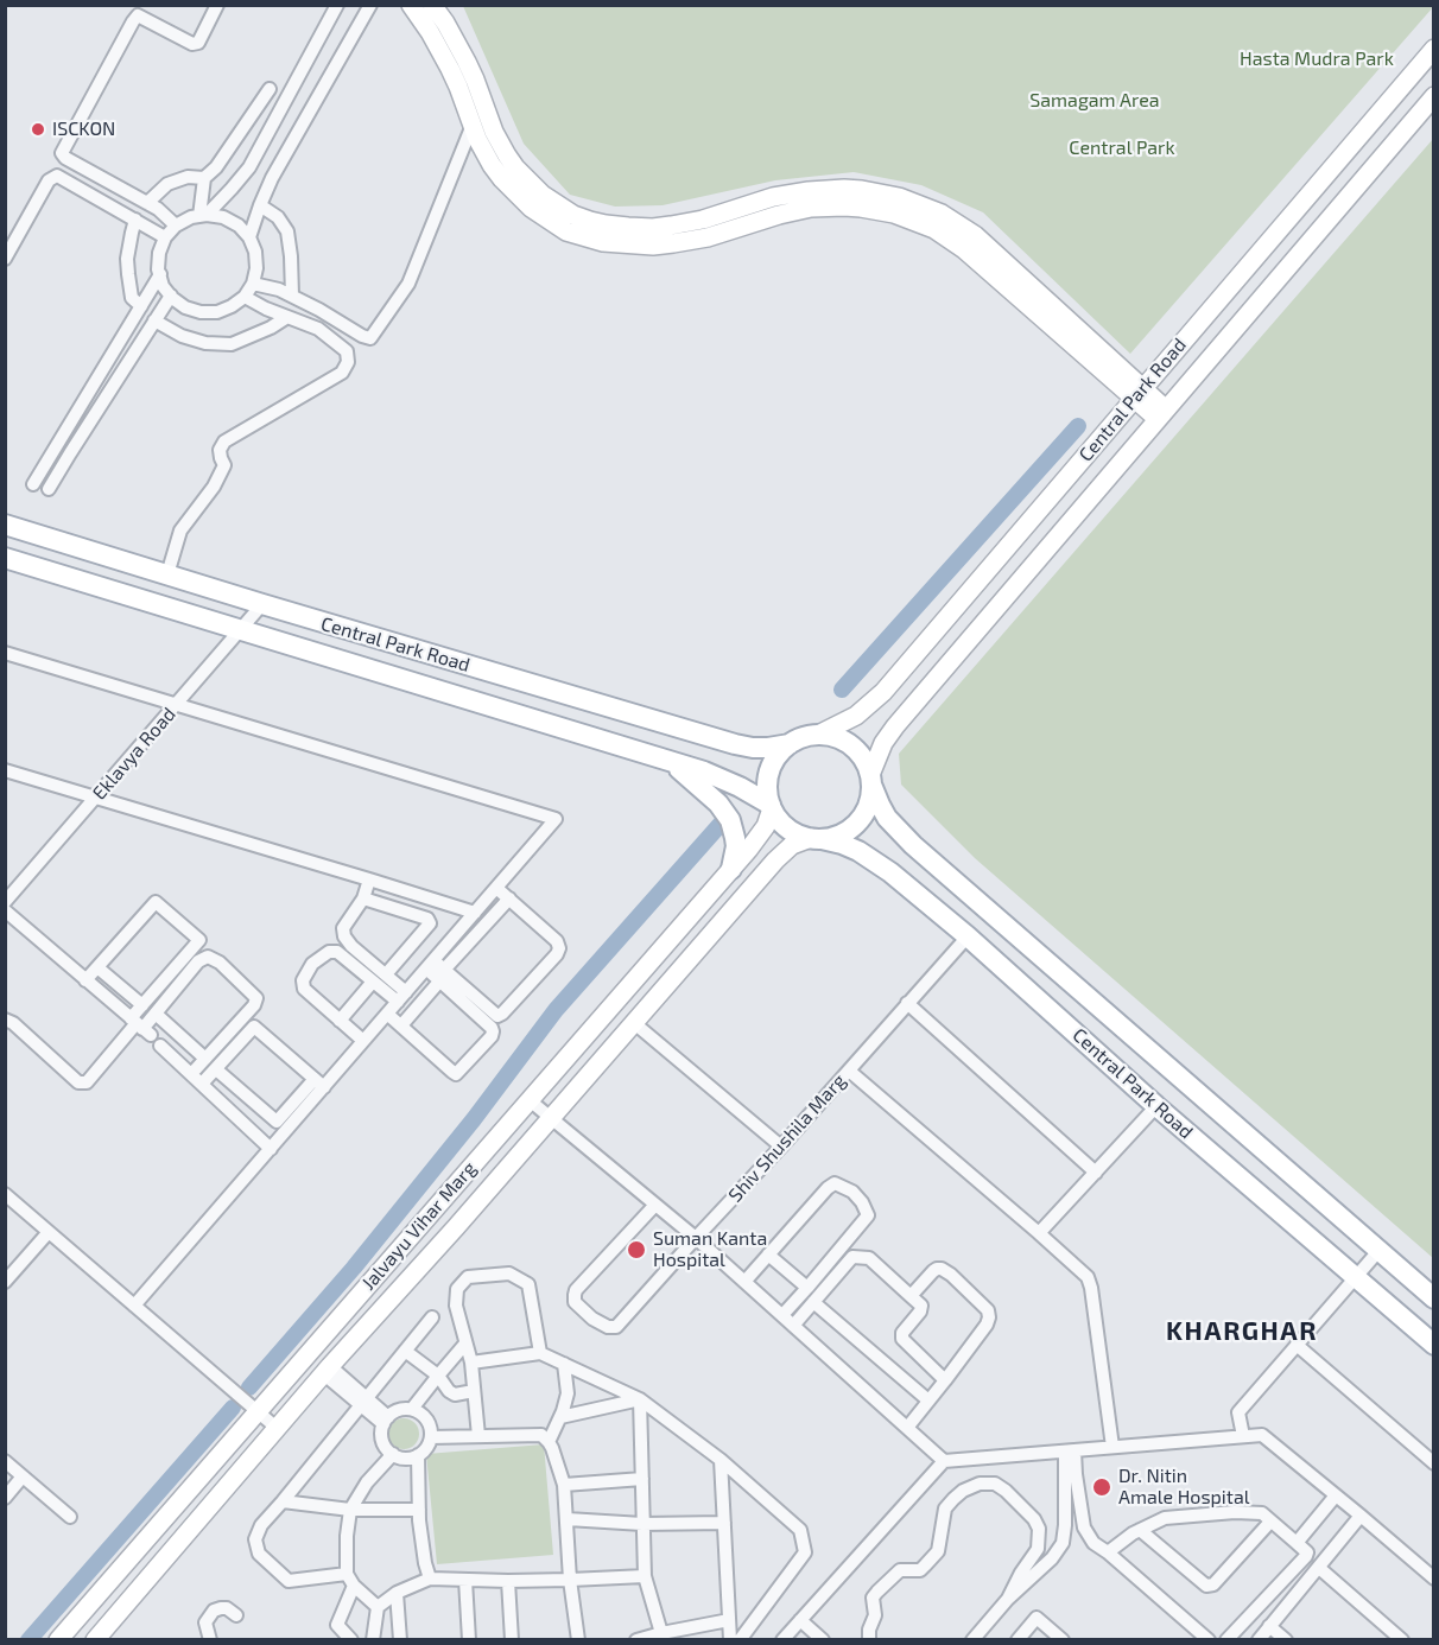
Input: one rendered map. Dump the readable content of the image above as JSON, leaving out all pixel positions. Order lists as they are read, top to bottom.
{
  "streets": {
    "main road": ["Central Park Road", "Jalvayu Vihar Marg"],
    "street": ["Eklavya Road", "Shiv Shushila Marg"]
  },
  "crossings": [
    ["Central Park Road", "Eklavya Road"],
    ["Central Park Road", "Shiv Shushila Marg"],
    ["Central Park Road", "Jalvayu Vihar Marg"]
  ],
  "districts": ["KHARGHAR"],
  "parks": ["Hasta Mudra Park", "Samagam Area", "Central Park"],
  "places": ["ISCKON", "Suman Kanta Hospital", "Dr. Nitin Amale Hospital"]
}
